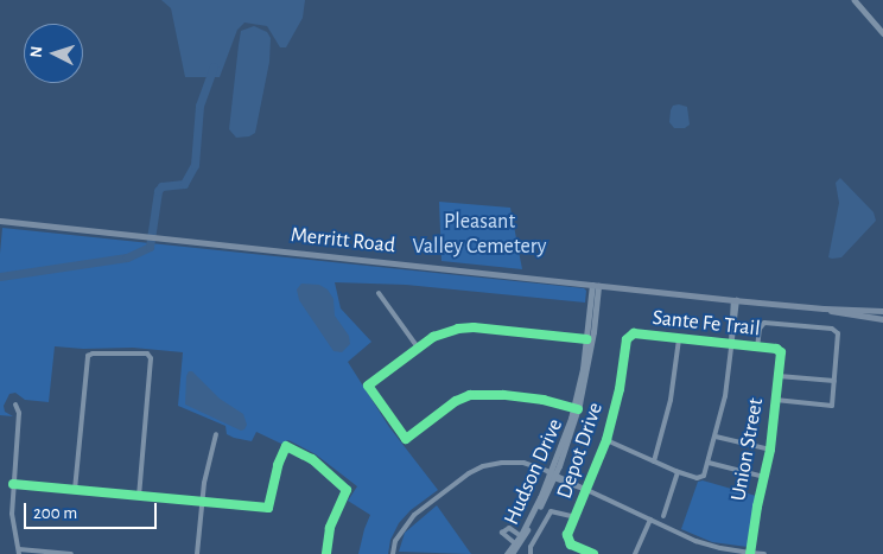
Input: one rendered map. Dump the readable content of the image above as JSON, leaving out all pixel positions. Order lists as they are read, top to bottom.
{
  "streets": {
    "main road": ["Merritt Road"],
    "street": [
      "Sante Fe Trail",
      "Union Street",
      "Depot Drive",
      "Hudson Drive"
    ]
  },
  "crossings": [
    ["Merritt Road", "Hudson Drive"],
    ["Sante Fe Trail", "Union Street"],
    ["Sante Fe Trail", "Depot Drive"]
  ],
  "parks": ["Pleasant Valley Cemetery"],
  "scale_bar": "200 m",
  "north": "left"
}
